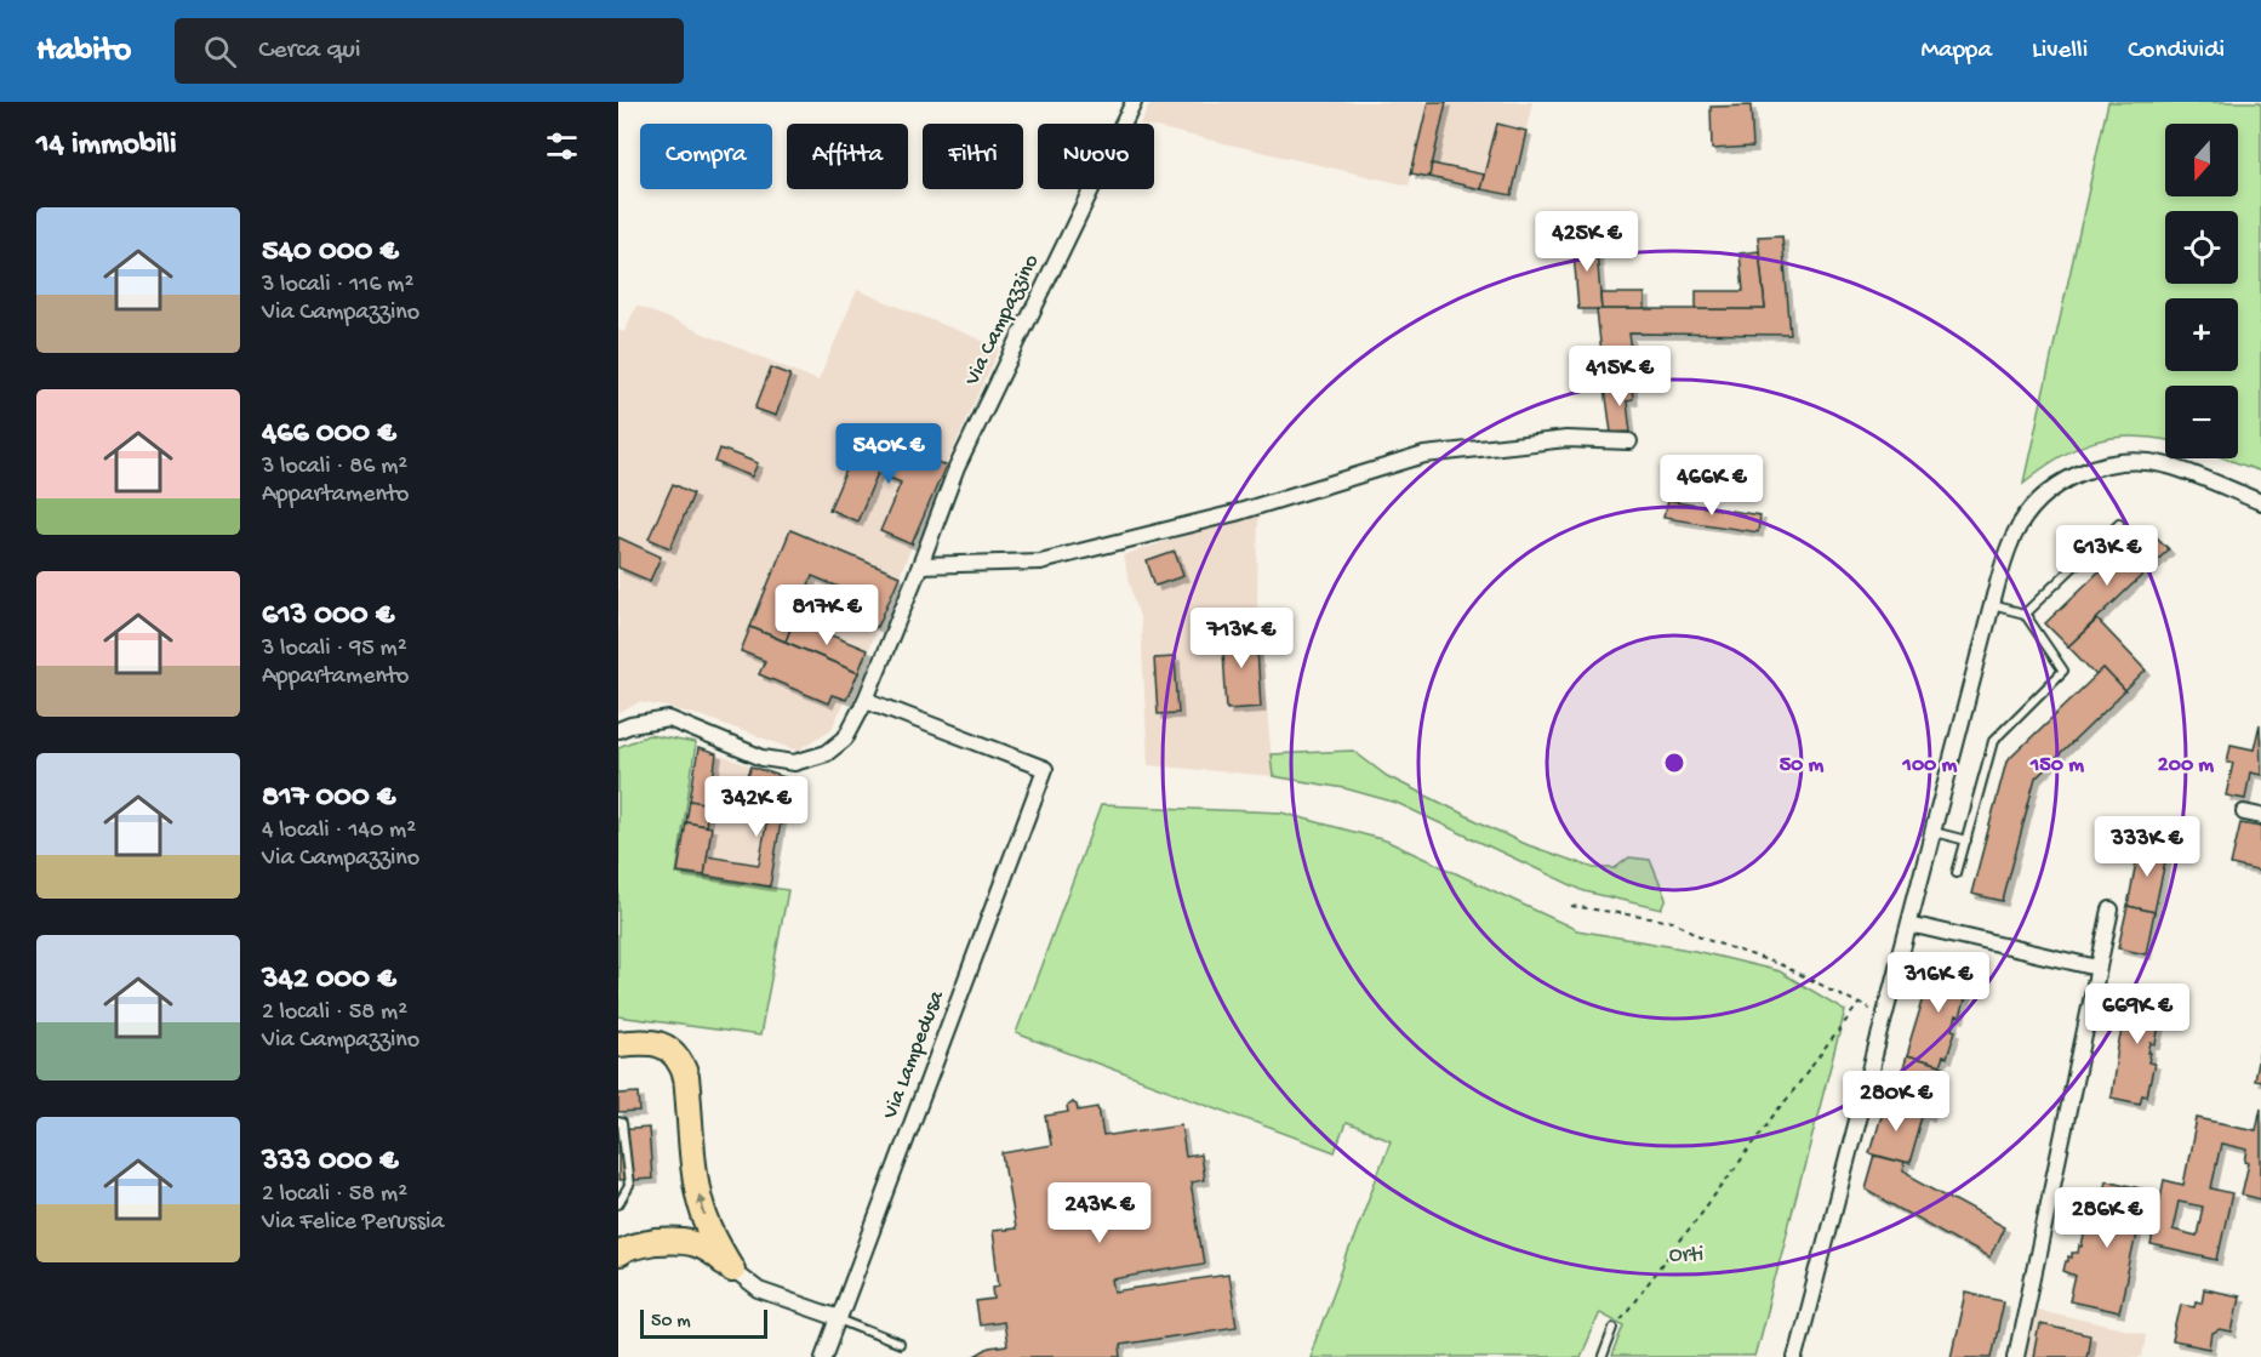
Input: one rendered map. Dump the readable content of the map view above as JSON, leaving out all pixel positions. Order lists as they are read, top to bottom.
{
  "streets": {
    "street": ["Via Campazzino", "Via Lampedusa"]
  },
  "crossings": [
    ["Via Campazzino", "Via Lampedusa"]
  ],
  "parks": ["Orti"],
  "scale_bar": "50 m",
  "north": "bottom",
  "page": {
    "header": "Habito",
    "search": "Cerca qui",
    "nav": ["Mappa", "Livelli", "Condividi"],
    "heading": "14 immobili",
    "map_buttons": ["+", "−"],
    "chip": [
      "Compra",
      "Affitta",
      "Filtri",
      "Nuovo"
    ],
    "list": [
      {
        "name": "540 000 €",
        "note": "3 locali · 116 m² · Via Campazzino"
      },
      {
        "name": "466 000 €",
        "note": "3 locali · 86 m² · Appartamento"
      },
      {
        "name": "613 000 €",
        "note": "3 locali · 95 m² · Appartamento"
      },
      {
        "name": "817 000 €",
        "note": "4 locali · 140 m² · Via Campazzino"
      },
      {
        "name": "342 000 €",
        "note": "2 locali · 58 m² · Via Campazzino"
      },
      {
        "name": "333 000 €",
        "note": "2 locali · 58 m² · Via Felice Perussia"
      }
    ],
    "price": [
      "425K €",
      "415K €",
      "540K €",
      "466K €",
      "613K €",
      "817K €",
      "713K €",
      "342K €",
      "333K €",
      "316K €",
      "669K €",
      "280K €",
      "243K €",
      "286K €"
    ],
    "scale": "50 m"
  },
  "rings": [
    "50 m",
    "100 m",
    "150 m",
    "200 m"
  ]
}
